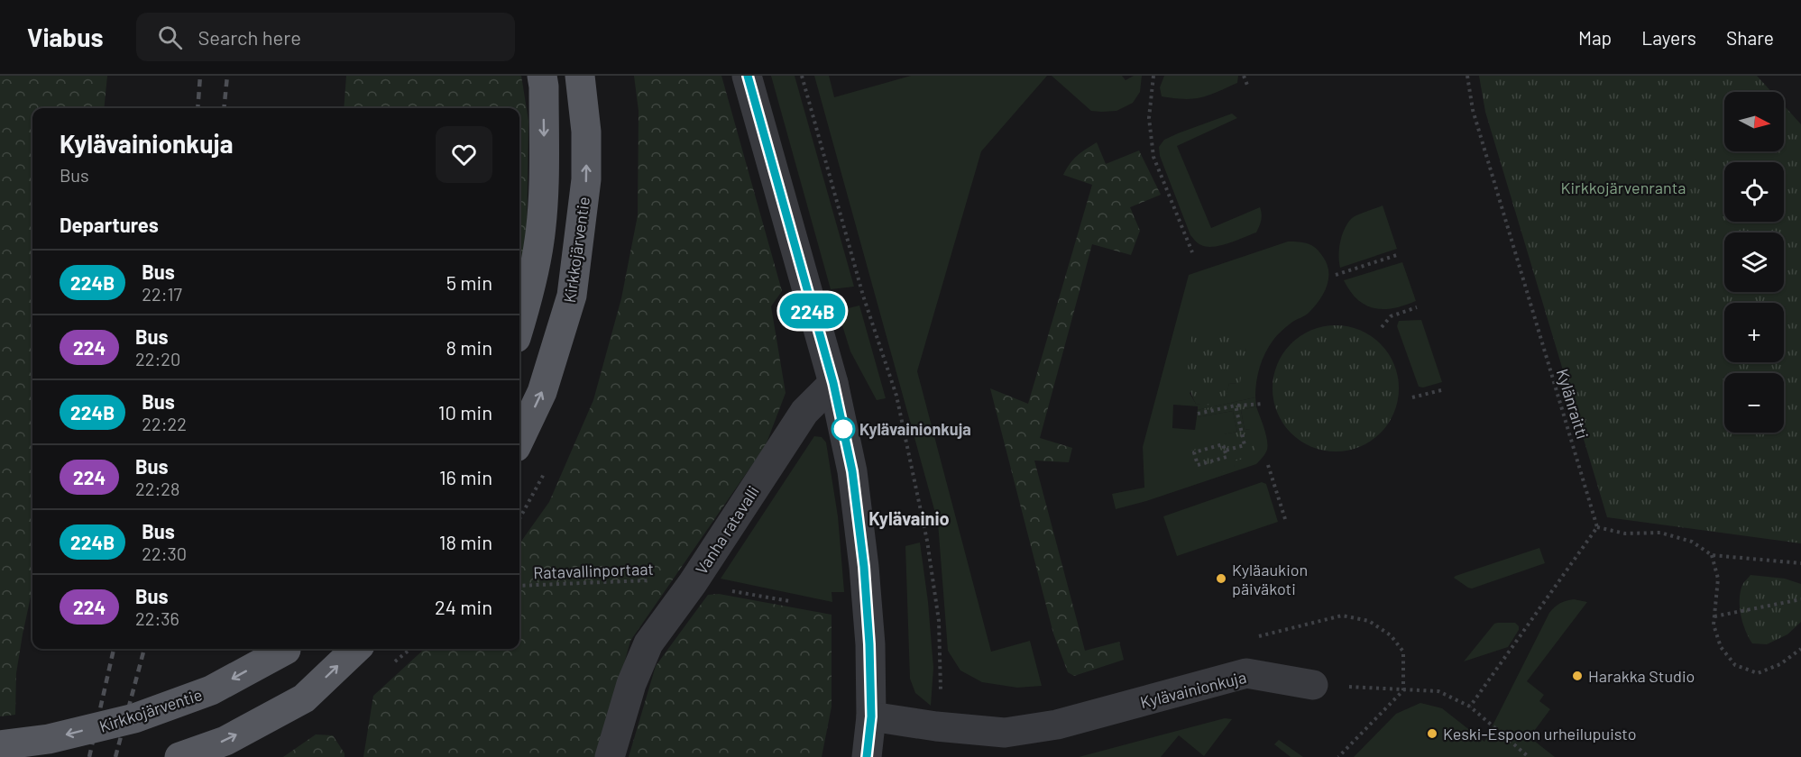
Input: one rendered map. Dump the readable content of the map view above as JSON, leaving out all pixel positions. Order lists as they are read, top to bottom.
{
  "streets": {
    "main road": ["Kirkkojärventie"],
    "street": ["Vanha ratavalli", "Kylävainionkuja"],
    "path": ["Kylänraitti", "Ratavallinportaat"]
  },
  "districts": ["Kylävainio"],
  "parks": ["Kirkkojärvenranta"],
  "places": [
    "Kylävainionkuja",
    "Kyläaukion päiväkoti",
    "Harakka Studio",
    "Keski-Espoon urheilupuisto"
  ],
  "lines": ["bus line 224B"],
  "north": "right",
  "page": {
    "header": "Viabus",
    "search": "Search here",
    "nav": ["Map", "Layers", "Share"],
    "on_map": "224B",
    "map_buttons": ["+", "−"],
    "heading": [
      ["Kylävainionkuja", "Bus"],
      "Departures"
    ],
    "list": [
      {
        "mark": "224B",
        "name": "Bus",
        "note": "22:17",
        "value": "5 min"
      },
      {
        "mark": "224",
        "name": "Bus",
        "note": "22:20",
        "value": "8 min"
      },
      {
        "mark": "224B",
        "name": "Bus",
        "note": "22:22",
        "value": "10 min"
      },
      {
        "mark": "224",
        "name": "Bus",
        "note": "22:28",
        "value": "16 min"
      },
      {
        "mark": "224B",
        "name": "Bus",
        "note": "22:30",
        "value": "18 min"
      },
      {
        "mark": "224",
        "name": "Bus",
        "note": "22:36",
        "value": "24 min"
      }
    ]
  }
}
